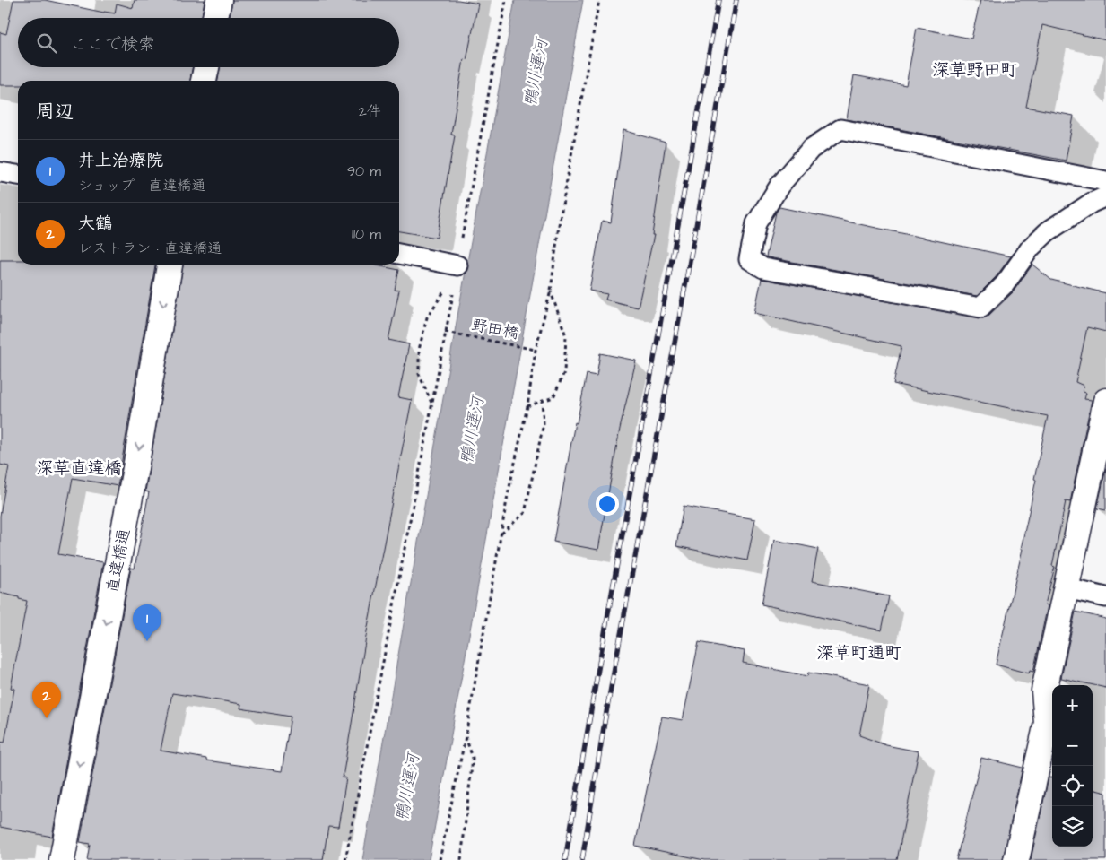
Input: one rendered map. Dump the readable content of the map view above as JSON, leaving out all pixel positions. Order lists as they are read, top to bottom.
{
  "streets": {
    "street": ["直違橋通"],
    "path": ["野田橋"]
  },
  "one_way": ["直違橋通"],
  "districts": ["深草野田町", "深草直違橋", "深草町通町"],
  "water": ["鴨川運河"],
  "page": {
    "search": "ここで検索",
    "heading": ["周辺", "2件"],
    "list": [
      {
        "mark": "1",
        "name": "井上治療院",
        "note": "ショップ · 直違橋通",
        "value": "90 m"
      },
      {
        "mark": "2",
        "name": "大鶴",
        "note": "レストラン · 直違橋通",
        "value": "110 m"
      }
    ],
    "pins": ["1", "2"],
    "map_buttons": ["+", "−"]
  }
}
